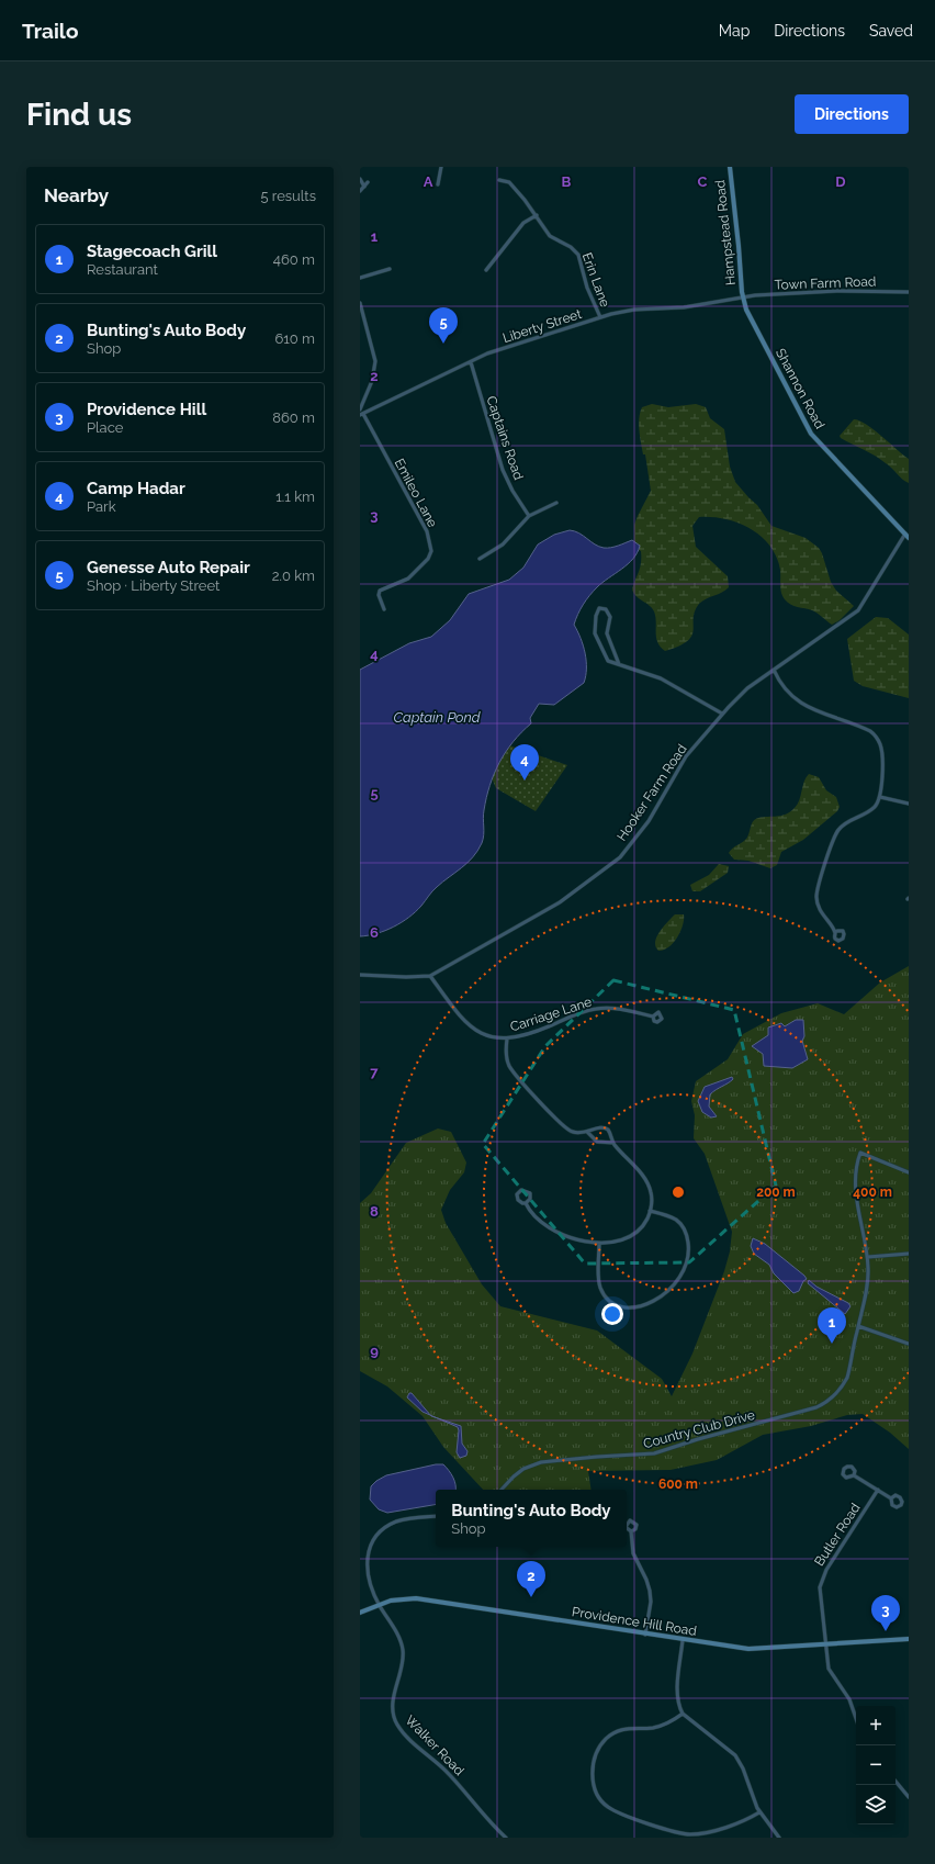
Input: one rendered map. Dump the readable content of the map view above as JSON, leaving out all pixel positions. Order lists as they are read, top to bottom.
{
  "streets": {
    "street": [
      "Hampstead Road",
      "Erin Lane",
      "Town Farm Road",
      "Liberty Street",
      "Shannon Road",
      "Captains Road",
      "Emileo Lane",
      "Hooker Farm Road",
      "Carriage Lane",
      "Country Club Drive",
      "Butler Road",
      "Providence Hill Road",
      "Walker Road"
    ]
  },
  "crossings": [
    ["Hampstead Road", "Town Farm Road"],
    ["Hampstead Road", "Liberty Street"],
    ["Hampstead Road", "Shannon Road"],
    ["Erin Lane", "Liberty Street"],
    ["Town Farm Road", "Liberty Street"],
    ["Town Farm Road", "Shannon Road"],
    ["Liberty Street", "Shannon Road"],
    ["Liberty Street", "Captains Road"],
    ["Liberty Street", "Emileo Lane"],
    ["Shannon Road", "Hooker Farm Road"],
    ["Hooker Farm Road", "Carriage Lane"],
    ["Butler Road", "Providence Hill Road"],
    ["Providence Hill Road", "Walker Road"]
  ],
  "water": ["Captain Pond"],
  "page": {
    "header": "Trailo",
    "nav": ["Map", "Directions", "Saved"],
    "buttons": "Directions",
    "title": "Find us",
    "heading": ["Nearby", "5 results"],
    "list": [
      {
        "mark": "1",
        "name": "Stagecoach Grill",
        "note": "Restaurant",
        "value": "460 m"
      },
      {
        "mark": "2",
        "name": "Bunting's Auto Body",
        "note": "Shop",
        "value": "610 m"
      },
      {
        "mark": "3",
        "name": "Providence Hill",
        "note": "Place",
        "value": "860 m"
      },
      {
        "mark": "4",
        "name": "Camp Hadar",
        "note": "Park",
        "value": "1.1 km"
      },
      {
        "mark": "5",
        "name": "Genesse Auto Repair",
        "note": "Shop · Liberty Street",
        "value": "2.0 km"
      }
    ],
    "pins": [
      "5",
      "4",
      "1",
      "2",
      "3"
    ],
    "popup": ["Bunting's Auto Body", "Shop"],
    "map_buttons": ["+", "−"]
  },
  "grid": {
    "columns": [
      "A",
      "B",
      "C",
      "D"
    ],
    "rows": [
      "1",
      "2",
      "3",
      "4",
      "5",
      "6",
      "7",
      "8",
      "9"
    ]
  },
  "rings": ["200 m", "400 m", "600 m"]
}
